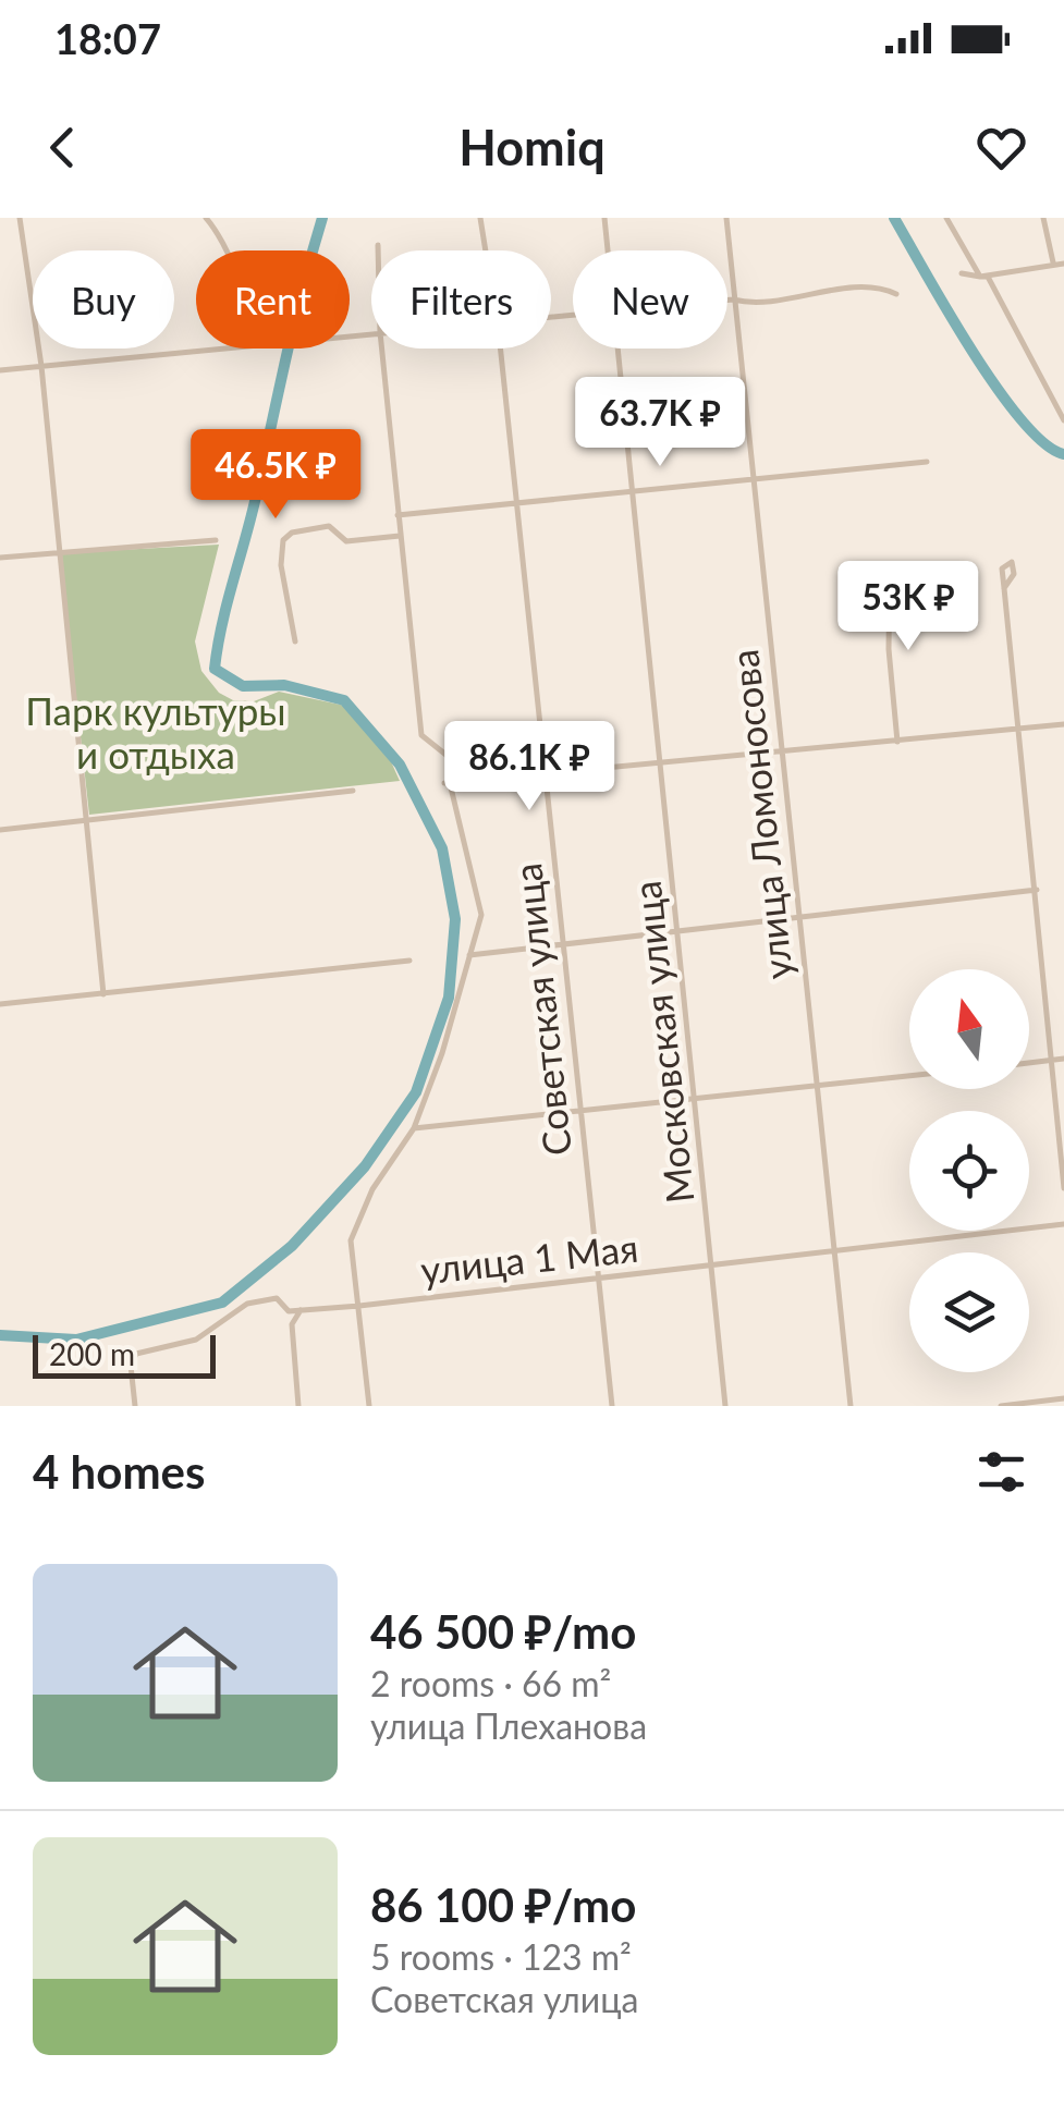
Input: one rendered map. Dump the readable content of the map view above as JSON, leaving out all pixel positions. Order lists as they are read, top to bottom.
{
  "streets": {
    "street": [
      "улица Ломоносова",
      "Советская улица",
      "Московская улица",
      "улица 1 Мая"
    ]
  },
  "crossings": [
    ["улица Ломоносова", "улица 1 Мая"],
    ["Советская улица", "улица 1 Мая"],
    ["Московская улица", "улица 1 Мая"]
  ],
  "parks": ["Парк культуры и отдыха"],
  "scale_bar": "200 m",
  "north": "top",
  "page": {
    "status": "18:07",
    "header": "Homiq",
    "chip": [
      "Buy",
      "Rent",
      "Filters",
      "New"
    ],
    "price": [
      "63.7K ₽",
      "46.5K ₽",
      "53K ₽",
      "86.1K ₽"
    ],
    "scale": "200 m",
    "heading": "4 homes",
    "list": [
      {
        "name": "46 500 ₽/mo",
        "note": "2 rooms · 66 m² · улица Плеханова"
      },
      {
        "name": "86 100 ₽/mo",
        "note": "5 rooms · 123 m² · Советская улица"
      }
    ]
  }
}
